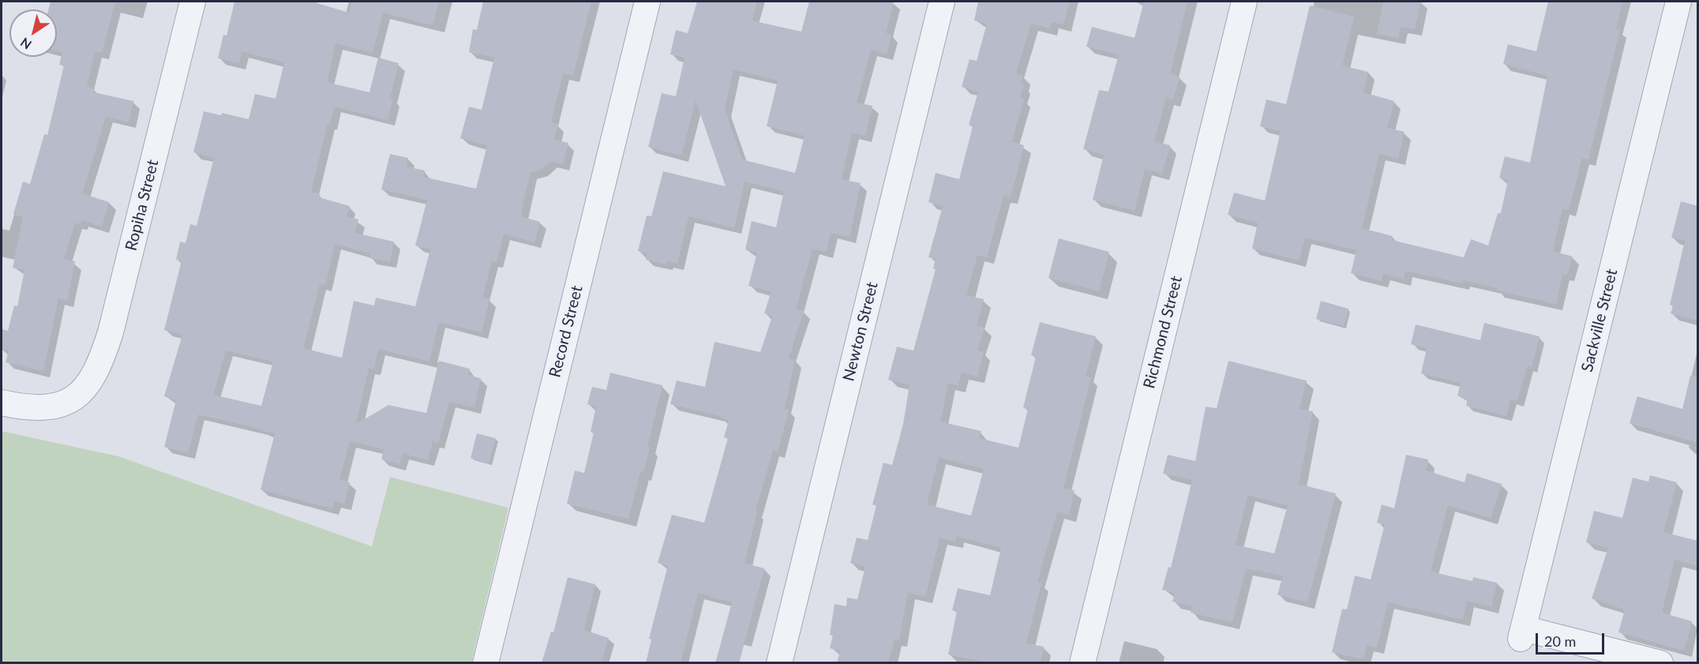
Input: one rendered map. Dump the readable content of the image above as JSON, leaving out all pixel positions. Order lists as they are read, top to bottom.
{
  "streets": {
    "street": [
      "Ropiha Street",
      "Sackville Street",
      "Record Street",
      "Newton Street",
      "Richmond Street"
    ]
  },
  "scale_bar": "20 m",
  "north": "bottom left"
}
